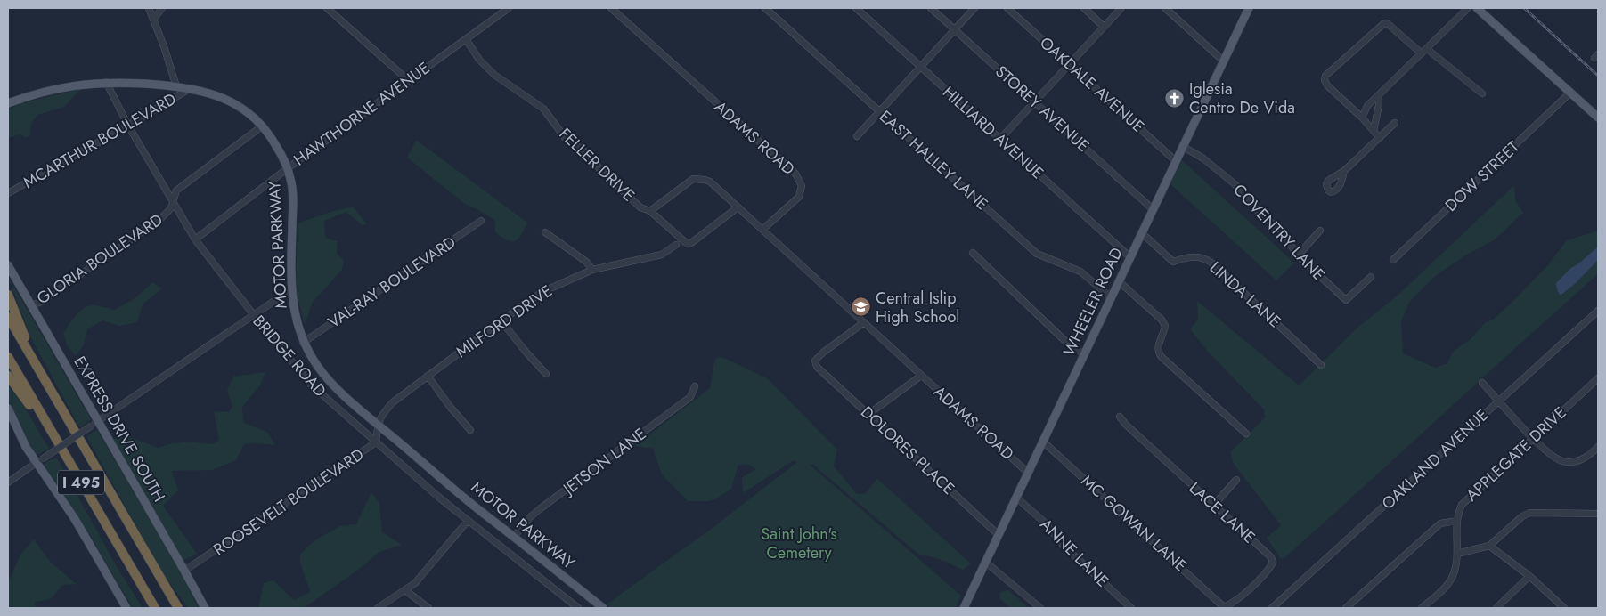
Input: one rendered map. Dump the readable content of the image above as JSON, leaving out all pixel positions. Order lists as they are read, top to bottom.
{
  "streets": {
    "highway": ["I 495"],
    "main road": ["MOTOR PARKWAY", "WHEELER ROAD", "EXPRESS DRIVE SOUTH"],
    "street": [
      "OAKDALE AVENUE",
      "STOREY AVENUE",
      "HAWTHORNE AVENUE",
      "HILLIARD AVENUE",
      "ADAMS ROAD",
      "MCARTHUR BOULEVARD",
      "EAST HALLEY LANE",
      "FELLER DRIVE",
      "DOW STREET",
      "COVENTRY LANE",
      "GLORIA BOULEVARD",
      "VAL-RAY BOULEVARD",
      "LINDA LANE",
      "MILFORD DRIVE",
      "BRIDGE ROAD",
      "DOLORES PLACE",
      "APPLEGATE DRIVE",
      "OAKLAND AVENUE",
      "JETSON LANE",
      "ROOSEVELT BOULEVARD",
      "LACE LANE",
      "MC GOWAN LANE",
      "ANNE LANE"
    ]
  },
  "crossings": [
    ["OAKDALE AVENUE", "WHEELER ROAD"],
    ["STOREY AVENUE", "WHEELER ROAD"],
    ["HAWTHORNE AVENUE", "FELLER DRIVE"],
    ["HAWTHORNE AVENUE", "MOTOR PARKWAY"],
    ["HAWTHORNE AVENUE", "BRIDGE ROAD"],
    ["HILLIARD AVENUE", "WHEELER ROAD"],
    ["ADAMS ROAD", "WHEELER ROAD"],
    ["ADAMS ROAD", "DOLORES PLACE"],
    ["MCARTHUR BOULEVARD", "MOTOR PARKWAY"],
    ["MCARTHUR BOULEVARD", "BRIDGE ROAD"],
    ["EAST HALLEY LANE", "WHEELER ROAD"],
    ["COVENTRY LANE", "WHEELER ROAD"],
    ["MOTOR PARKWAY", "GLORIA BOULEVARD"],
    ["MOTOR PARKWAY", "VAL-RAY BOULEVARD"],
    ["MOTOR PARKWAY", "MILFORD DRIVE"],
    ["MOTOR PARKWAY", "BRIDGE ROAD"],
    ["MOTOR PARKWAY", "JETSON LANE"],
    ["MOTOR PARKWAY", "ROOSEVELT BOULEVARD"],
    ["GLORIA BOULEVARD", "BRIDGE ROAD"],
    ["GLORIA BOULEVARD", "EXPRESS DRIVE SOUTH"],
    ["LINDA LANE", "WHEELER ROAD"],
    ["WHEELER ROAD", "DOLORES PLACE"],
    ["WHEELER ROAD", "MC GOWAN LANE"],
    ["WHEELER ROAD", "ANNE LANE"],
    ["MILFORD DRIVE", "ROOSEVELT BOULEVARD"],
    ["BRIDGE ROAD", "ROOSEVELT BOULEVARD"],
    ["EXPRESS DRIVE SOUTH", "ROOSEVELT BOULEVARD"],
    ["LACE LANE", "MC GOWAN LANE"]
  ],
  "parks": ["Saint John's Cemetery"],
  "places": {
    "church": ["Iglesia Centro De Vida"],
    "school or university": ["Central Islip High School"]
  }
}
